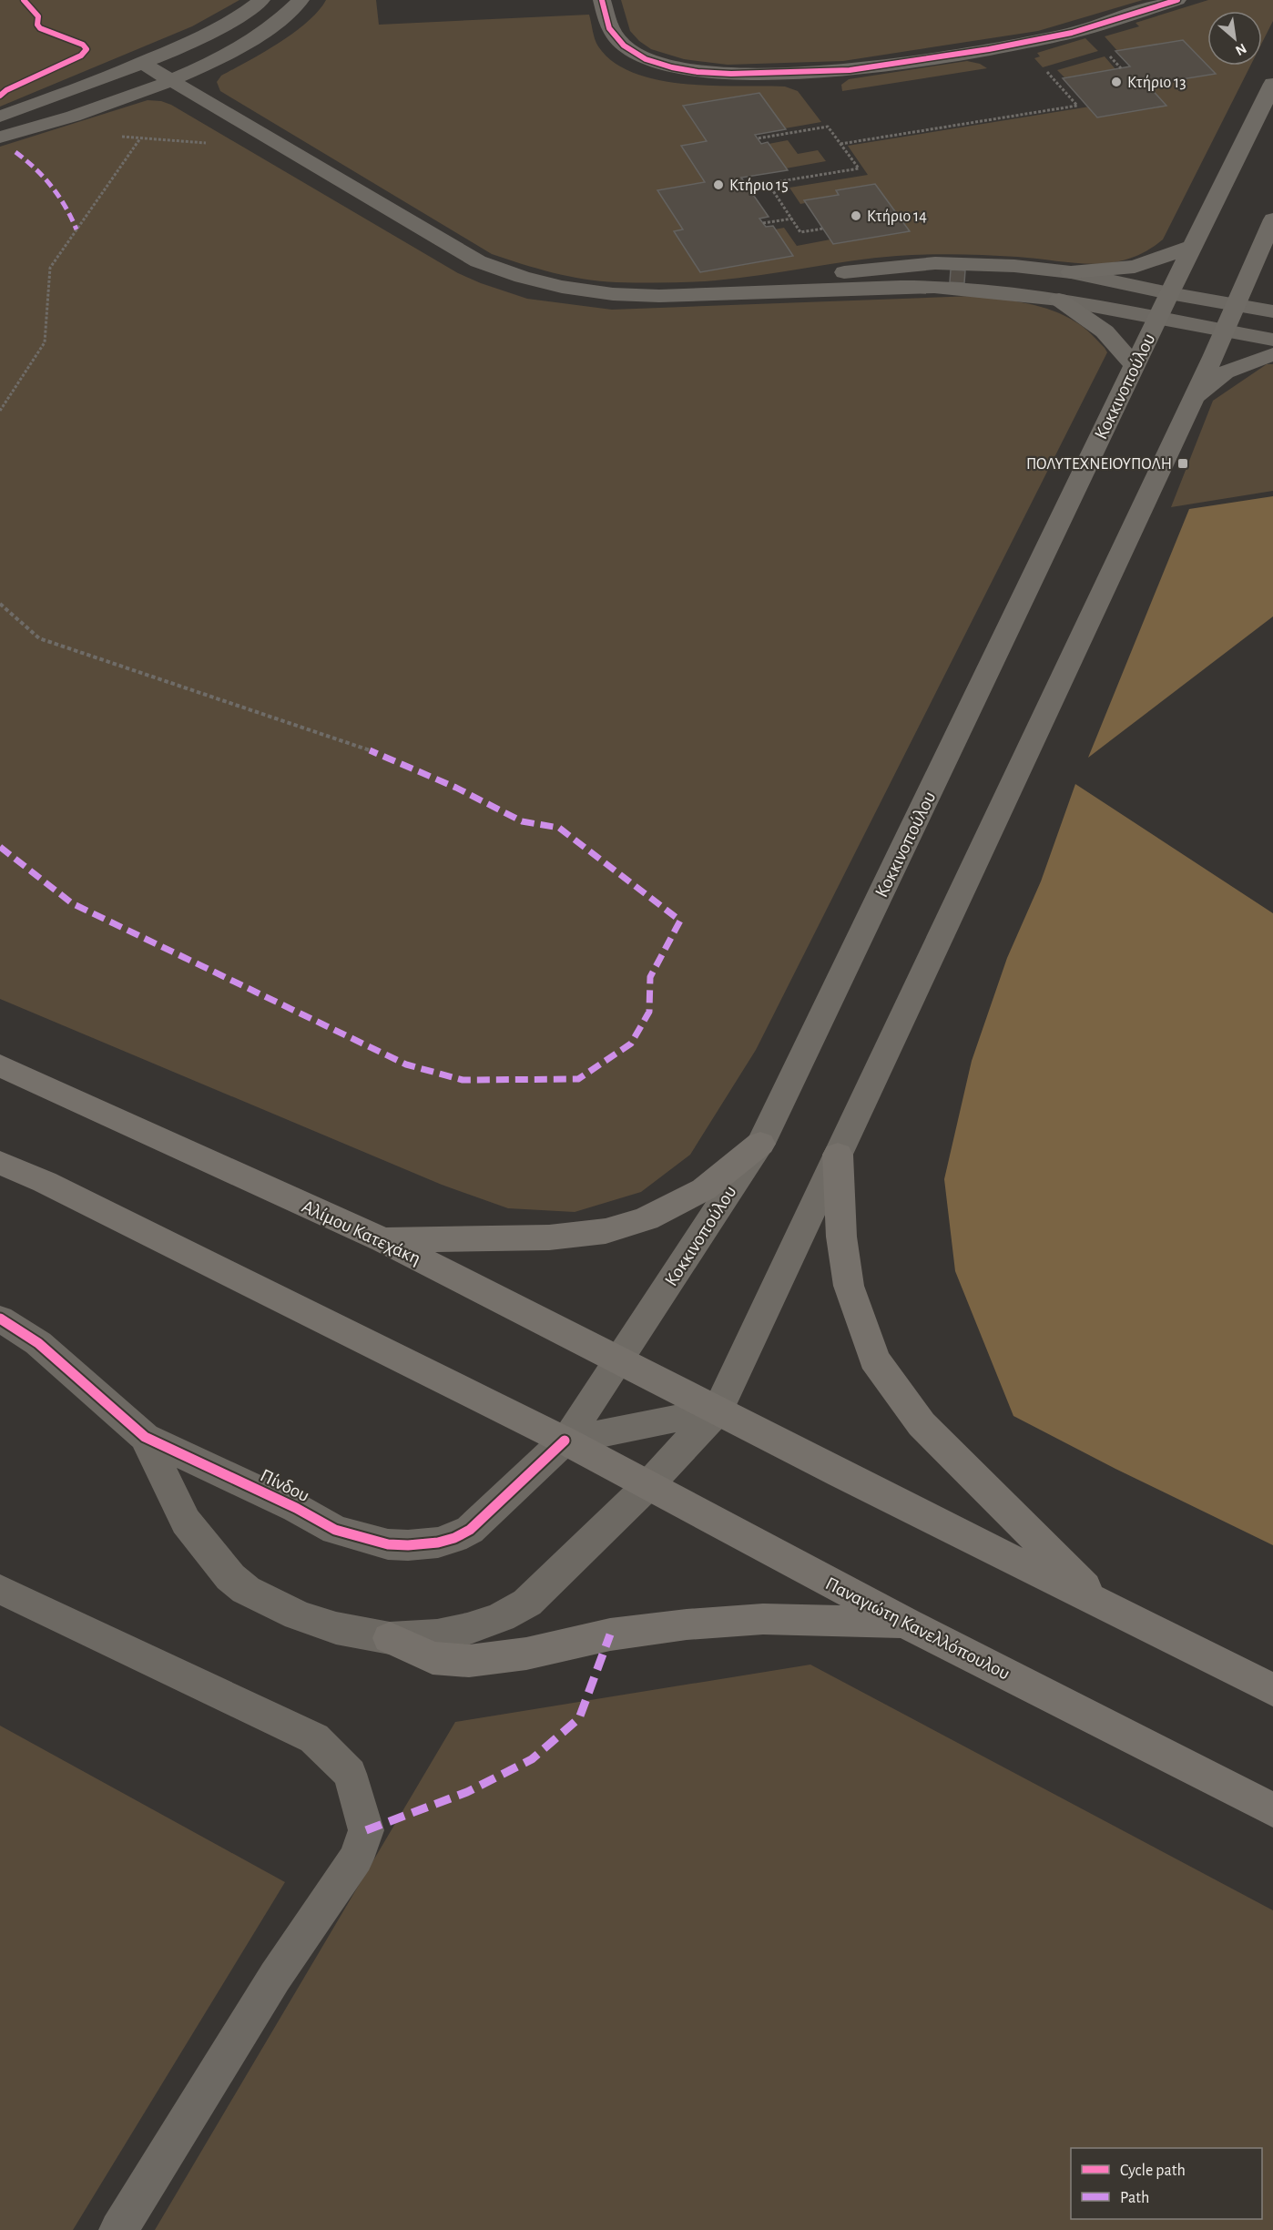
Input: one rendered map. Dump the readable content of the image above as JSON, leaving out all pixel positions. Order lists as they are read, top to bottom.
{
  "streets": {
    "main road": ["Κοκκινοπούλου", "Αλίμου Κατεχάκη", "Παναγιώτη Κανελλόπουλου"],
    "street": ["Πίνδου"]
  },
  "crossings": [
    ["Κοκκινοπούλου", "Αλίμου Κατεχάκη"],
    ["Κοκκινοπούλου", "Πίνδου"],
    ["Κοκκινοπούλου", "Παναγιώτη Κανελλόπουλου"],
    ["Πίνδου", "Παναγιώτη Κανελλόπουλου"]
  ],
  "places": {
    "other": ["Κτήριο 13", "Κτήριο 15", "Κτήριο 14"],
    "transit": ["ΠΟΛΥΤΕΧΝΕΙΟΥΠΟΛΗ"]
  },
  "legend": ["Cycle path", "Path"],
  "north": "bottom right"
}
